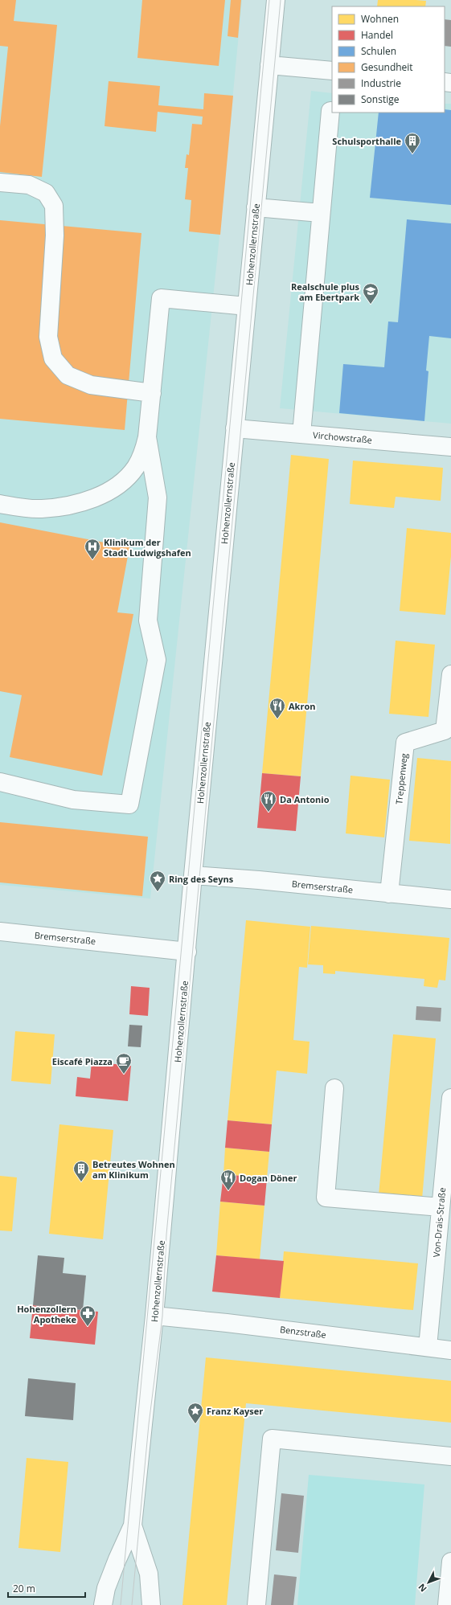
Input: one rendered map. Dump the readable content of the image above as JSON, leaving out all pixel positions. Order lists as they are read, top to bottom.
{
  "streets": {
    "street": [
      "Hohenzollernstraße",
      "Virchowstraße",
      "Treppenweg",
      "Bremserstraße",
      "Von-Drais-Straße",
      "Benzstraße"
    ]
  },
  "crossings": [
    ["Hohenzollernstraße", "Virchowstraße"],
    ["Hohenzollernstraße", "Bremserstraße"],
    ["Hohenzollernstraße", "Benzstraße"],
    ["Treppenweg", "Bremserstraße"],
    ["Von-Drais-Straße", "Benzstraße"]
  ],
  "places": {
    "building": ["Schulsporthalle", "Betreutes Wohnen am Klinikum"],
    "school or university": ["Realschule plus am Ebertpark"],
    "hospital": ["Klinikum der Stadt Ludwigshafen"],
    "restaurant": ["Akron", "Da Antonio", "Dogan Döner"],
    "place": ["Ring des Seyns", "Franz Kayser"],
    "cafe": ["Eiscafé Piazza"],
    "pharmacy": ["Hohenzollern Apotheke"]
  },
  "legend": [
    "Wohnen",
    "Handel",
    "Schulen",
    "Gesundheit",
    "Industrie",
    "Sonstige"
  ],
  "scale_bar": "20 m",
  "north": "bottom left"
}
